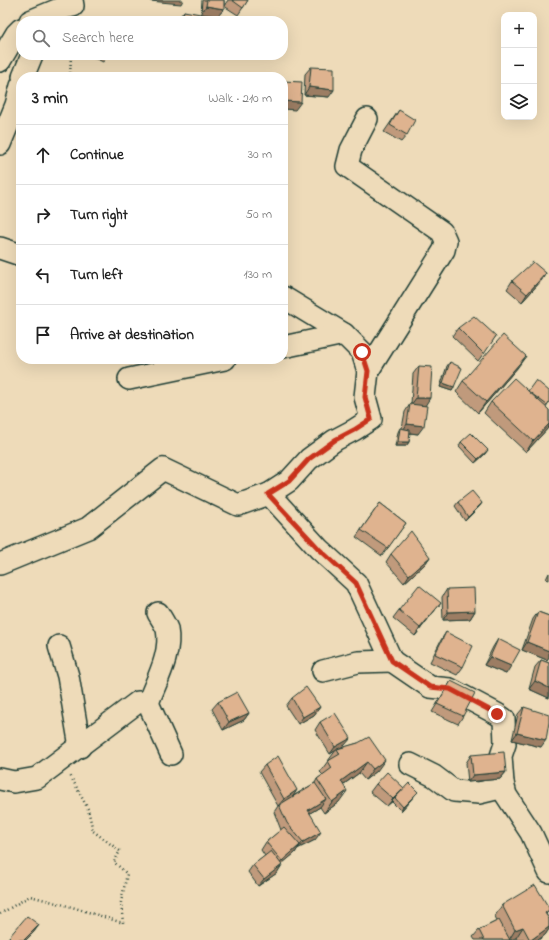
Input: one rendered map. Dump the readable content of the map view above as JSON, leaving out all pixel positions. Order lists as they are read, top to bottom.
{
  "page": {
    "map_buttons": ["+", "−"],
    "search": "Search here",
    "heading": ["3 min", "Walk · 210 m"],
    "list": [
      ["Continue", "30 m"],
      ["Turn right", "50 m"],
      ["Turn left", "130 m"],
      "Arrive at destination"
    ]
  }
}
